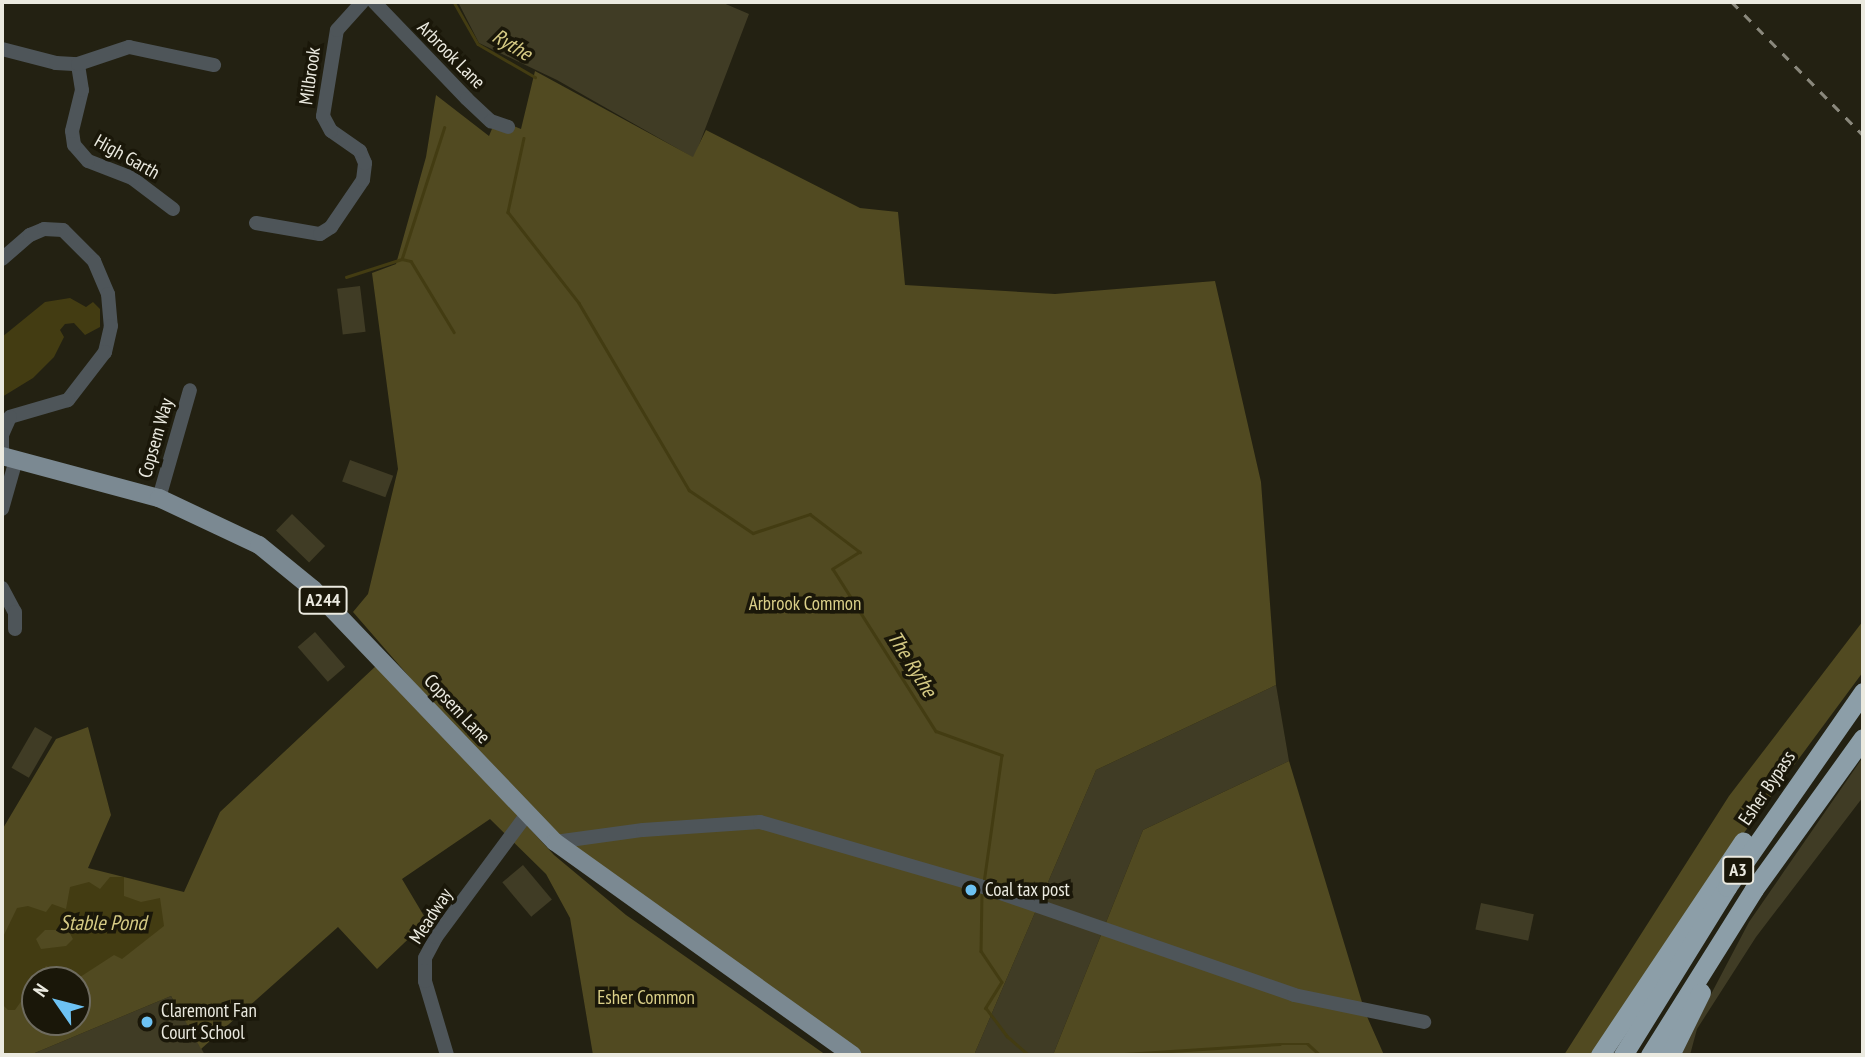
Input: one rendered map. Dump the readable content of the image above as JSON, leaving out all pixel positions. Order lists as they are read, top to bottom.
{
  "streets": {
    "highway": ["Esher Bypass", "A3"],
    "main road": ["A244", "Copsem Lane"],
    "street": [
      "Arbrook Lane",
      "Milbrook",
      "High Garth",
      "Copsem Way",
      "Meadway"
    ]
  },
  "crossings": [
    ["Copsem Way", "Copsem Lane"],
    ["Copsem Lane", "Meadway"]
  ],
  "water": ["Rythe", "The Rythe", "Stable Pond"],
  "parks": ["Arbrook Common", "Esher Common"],
  "places": ["Coal tax post", "Claremont Fan Court School"],
  "north": "top left"
}
